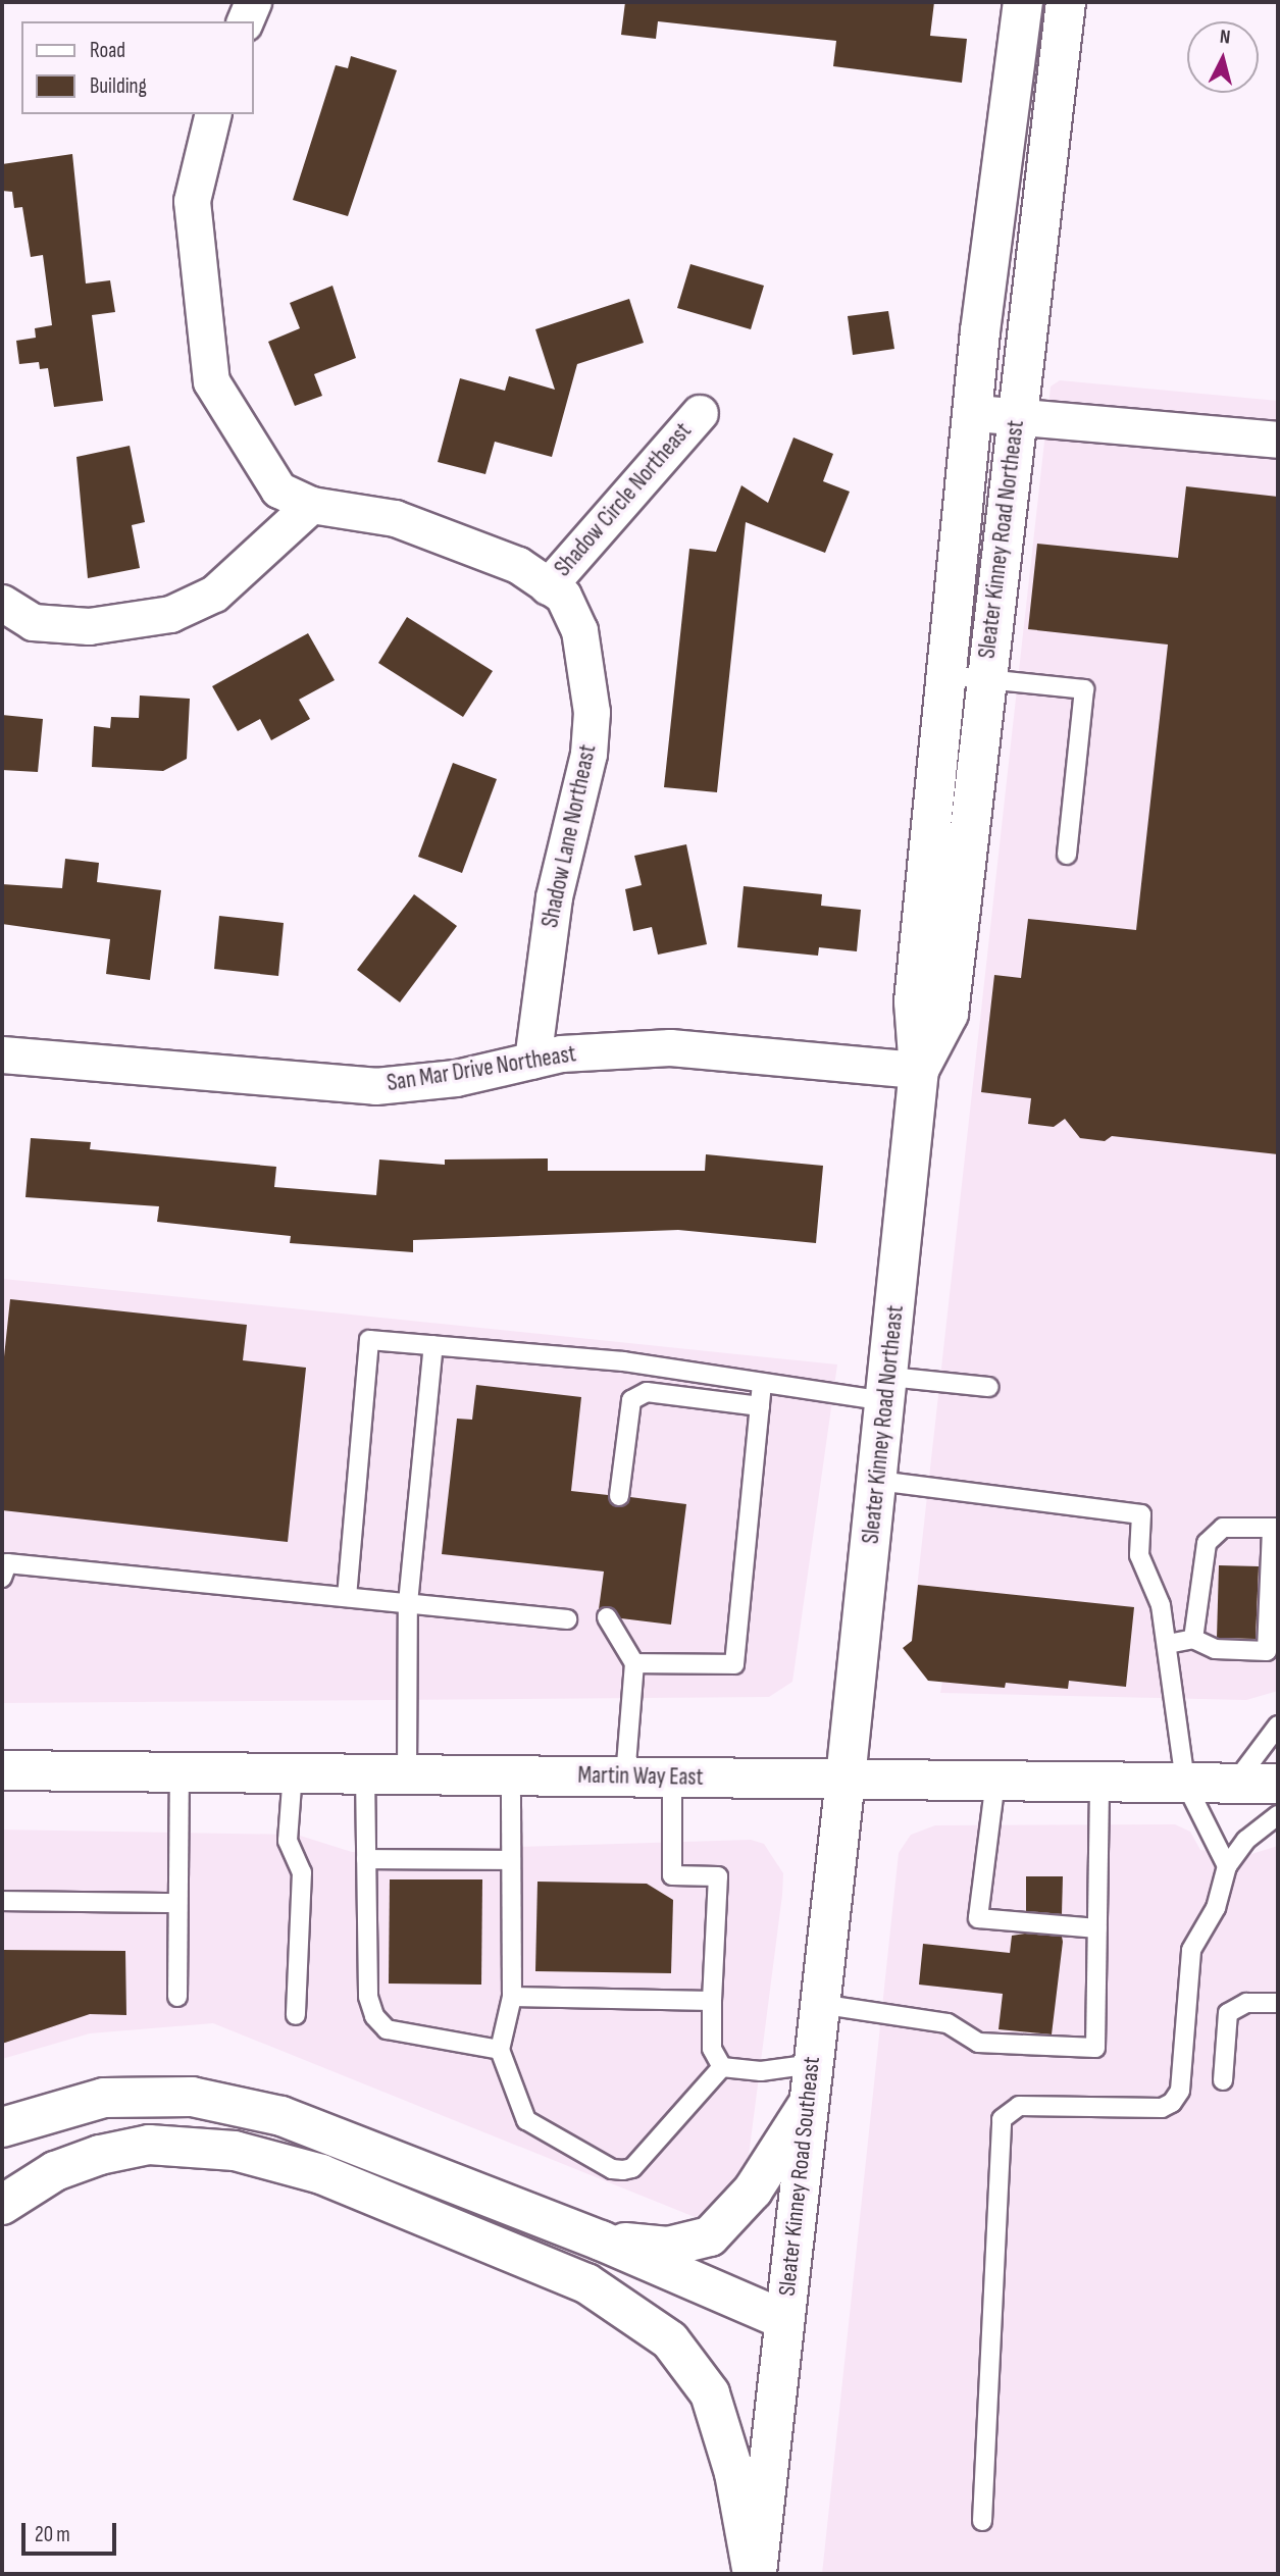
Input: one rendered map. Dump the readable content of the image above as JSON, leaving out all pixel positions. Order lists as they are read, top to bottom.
{
  "streets": {
    "main road": ["Sleater Kinney Road Northeast", "Martin Way East", "Sleater Kinney Road Southeast"],
    "street": ["Shadow Circle Northeast", "Shadow Lane Northeast", "San Mar Drive Northeast"]
  },
  "crossings": [
    ["Shadow Circle Northeast", "Shadow Lane Northeast"],
    ["Sleater Kinney Road Northeast", "San Mar Drive Northeast"],
    ["Sleater Kinney Road Northeast", "Martin Way East"],
    ["Sleater Kinney Road Northeast", "Sleater Kinney Road Southeast"],
    ["Shadow Lane Northeast", "San Mar Drive Northeast"],
    ["Martin Way East", "Sleater Kinney Road Southeast"]
  ],
  "legend": ["Road", "Building"],
  "scale_bar": "20 m",
  "north": "top"
}
